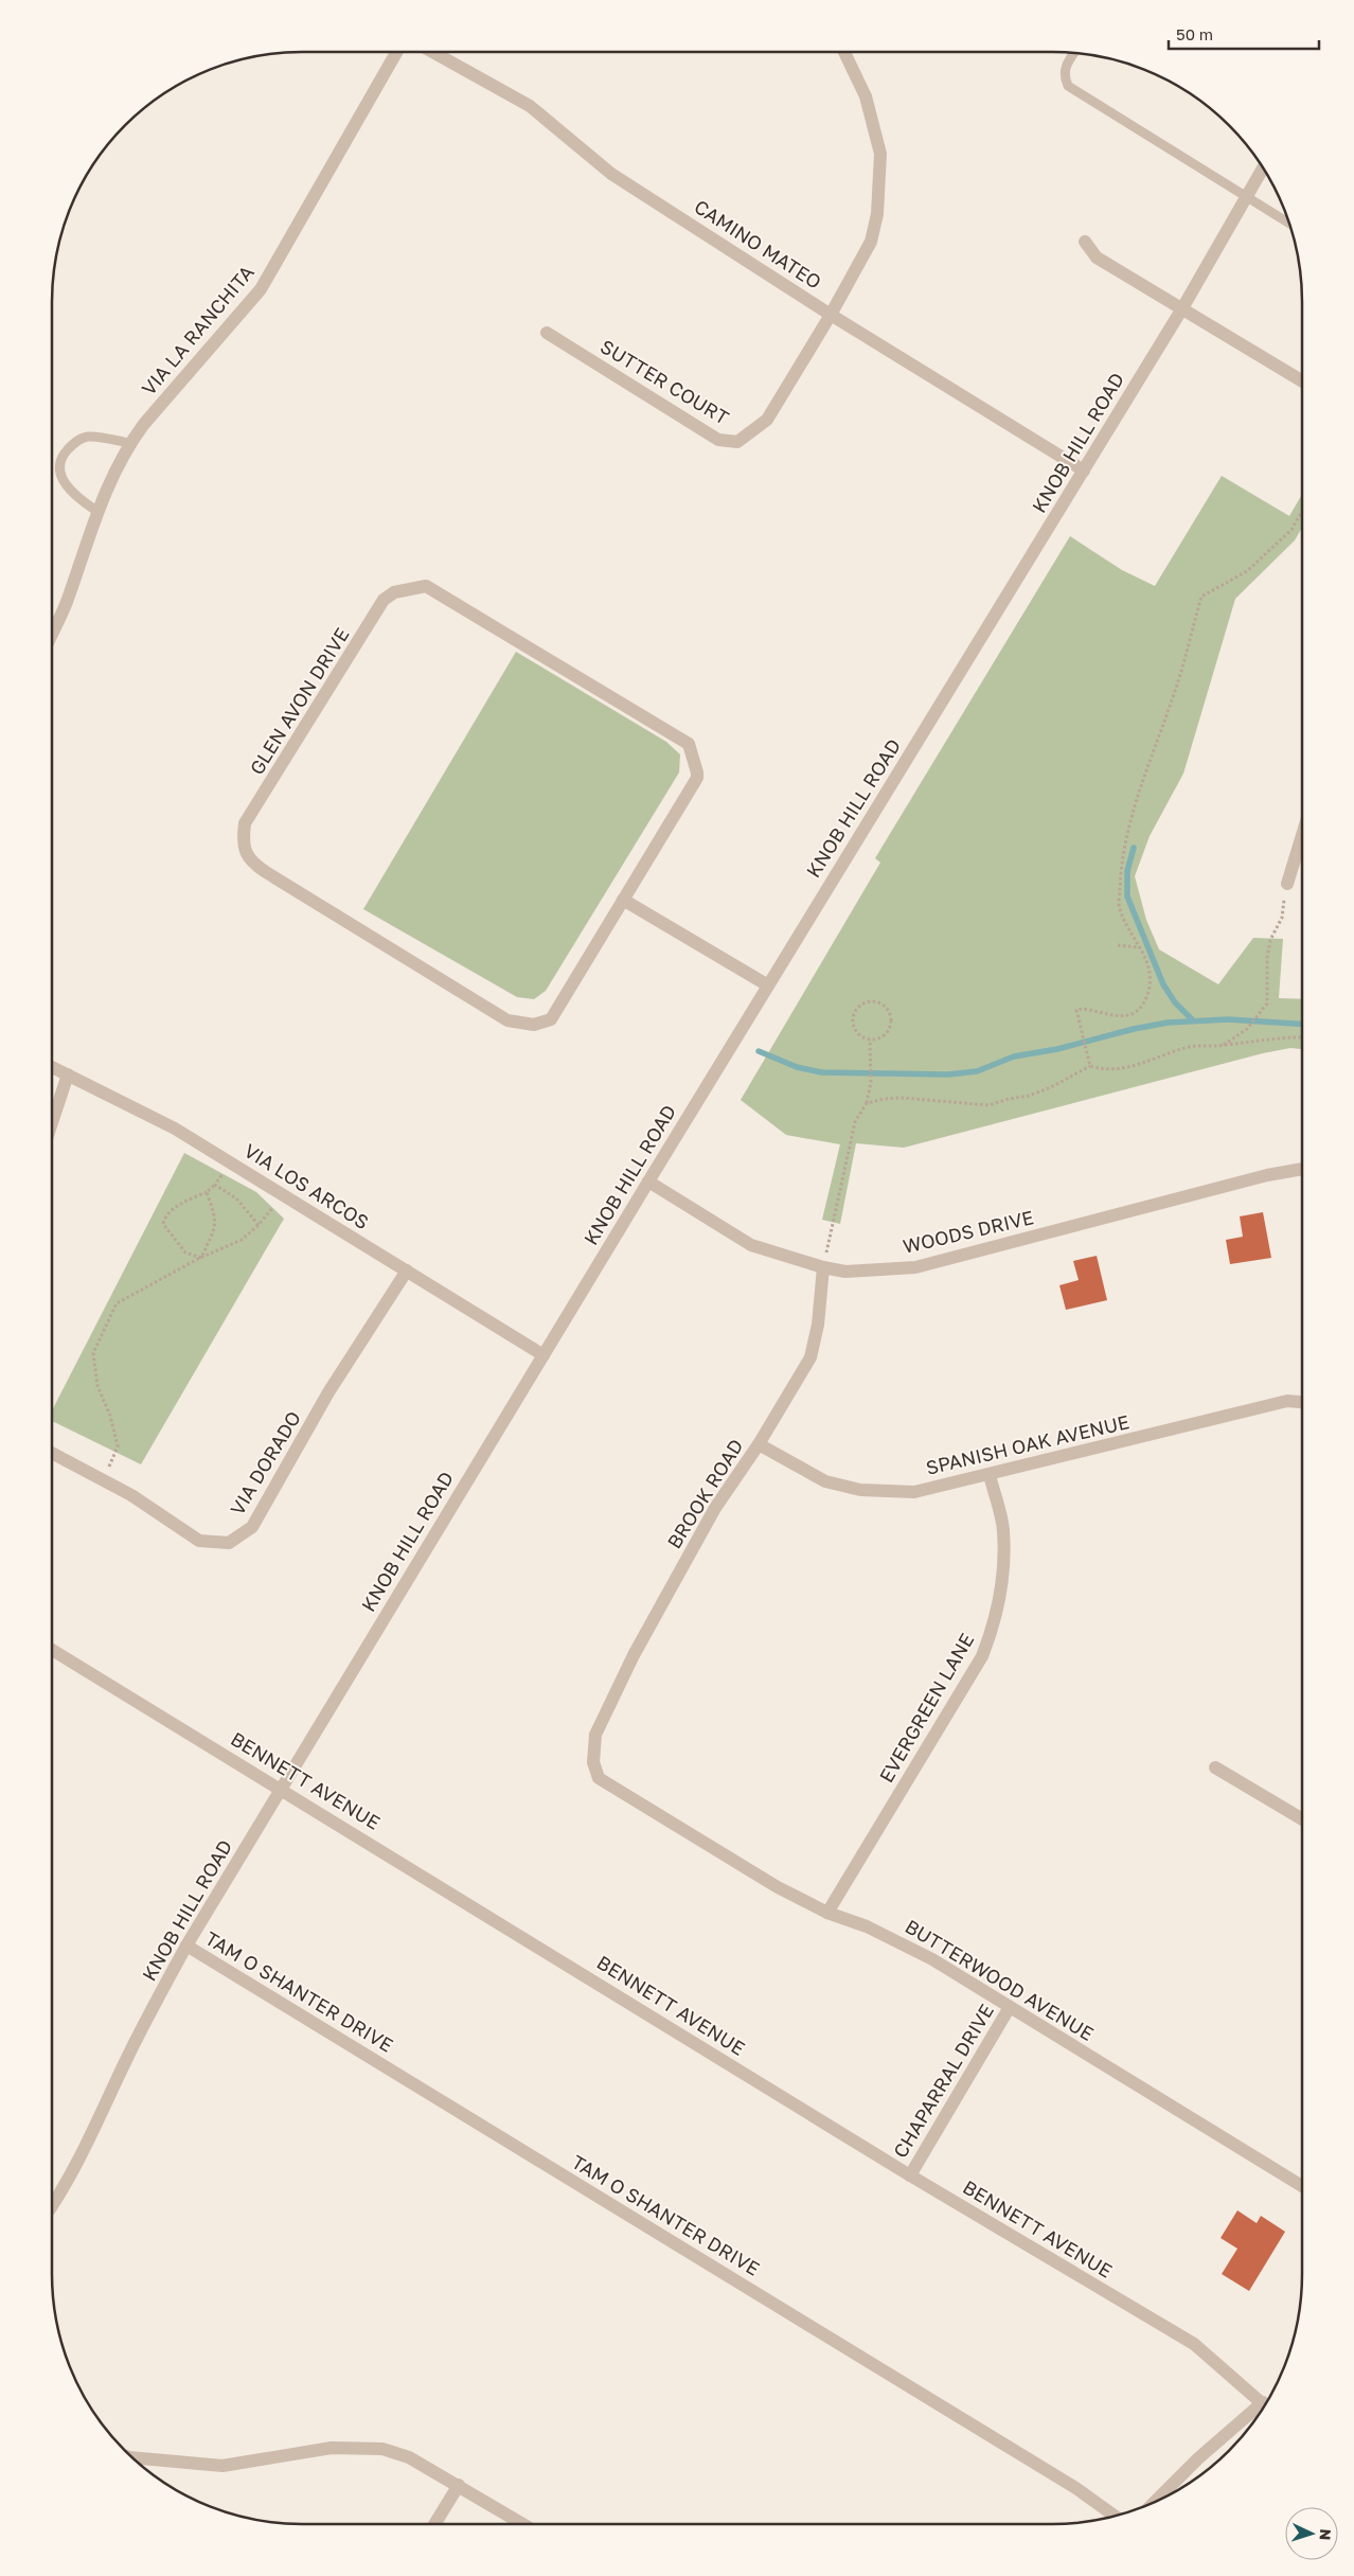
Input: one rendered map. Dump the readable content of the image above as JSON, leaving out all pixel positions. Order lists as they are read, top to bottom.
{
  "streets": {
    "street": [
      "CAMINO MATEO",
      "VIA LA RANCHITA",
      "SUTTER COURT",
      "KNOB HILL ROAD",
      "GLEN AVON DRIVE",
      "VIA LOS ARCOS",
      "WOODS DRIVE",
      "SPANISH OAK AVENUE",
      "VIA DORADO",
      "BROOK ROAD",
      "EVERGREEN LANE",
      "BENNETT AVENUE",
      "BUTTERWOOD AVENUE",
      "TAM O SHANTER DRIVE",
      "CHAPARRAL DRIVE"
    ]
  },
  "crossings": [
    ["CAMINO MATEO", "SUTTER COURT"],
    ["CAMINO MATEO", "KNOB HILL ROAD"],
    ["KNOB HILL ROAD", "VIA LOS ARCOS"],
    ["KNOB HILL ROAD", "WOODS DRIVE"],
    ["KNOB HILL ROAD", "BENNETT AVENUE"],
    ["KNOB HILL ROAD", "TAM O SHANTER DRIVE"],
    ["VIA LOS ARCOS", "VIA DORADO"],
    ["WOODS DRIVE", "BROOK ROAD"],
    ["SPANISH OAK AVENUE", "BROOK ROAD"],
    ["SPANISH OAK AVENUE", "EVERGREEN LANE"],
    ["BROOK ROAD", "BUTTERWOOD AVENUE"],
    ["EVERGREEN LANE", "BUTTERWOOD AVENUE"],
    ["BENNETT AVENUE", "CHAPARRAL DRIVE"],
    ["BUTTERWOOD AVENUE", "CHAPARRAL DRIVE"]
  ],
  "scale_bar": "50 m",
  "north": "right"
}
